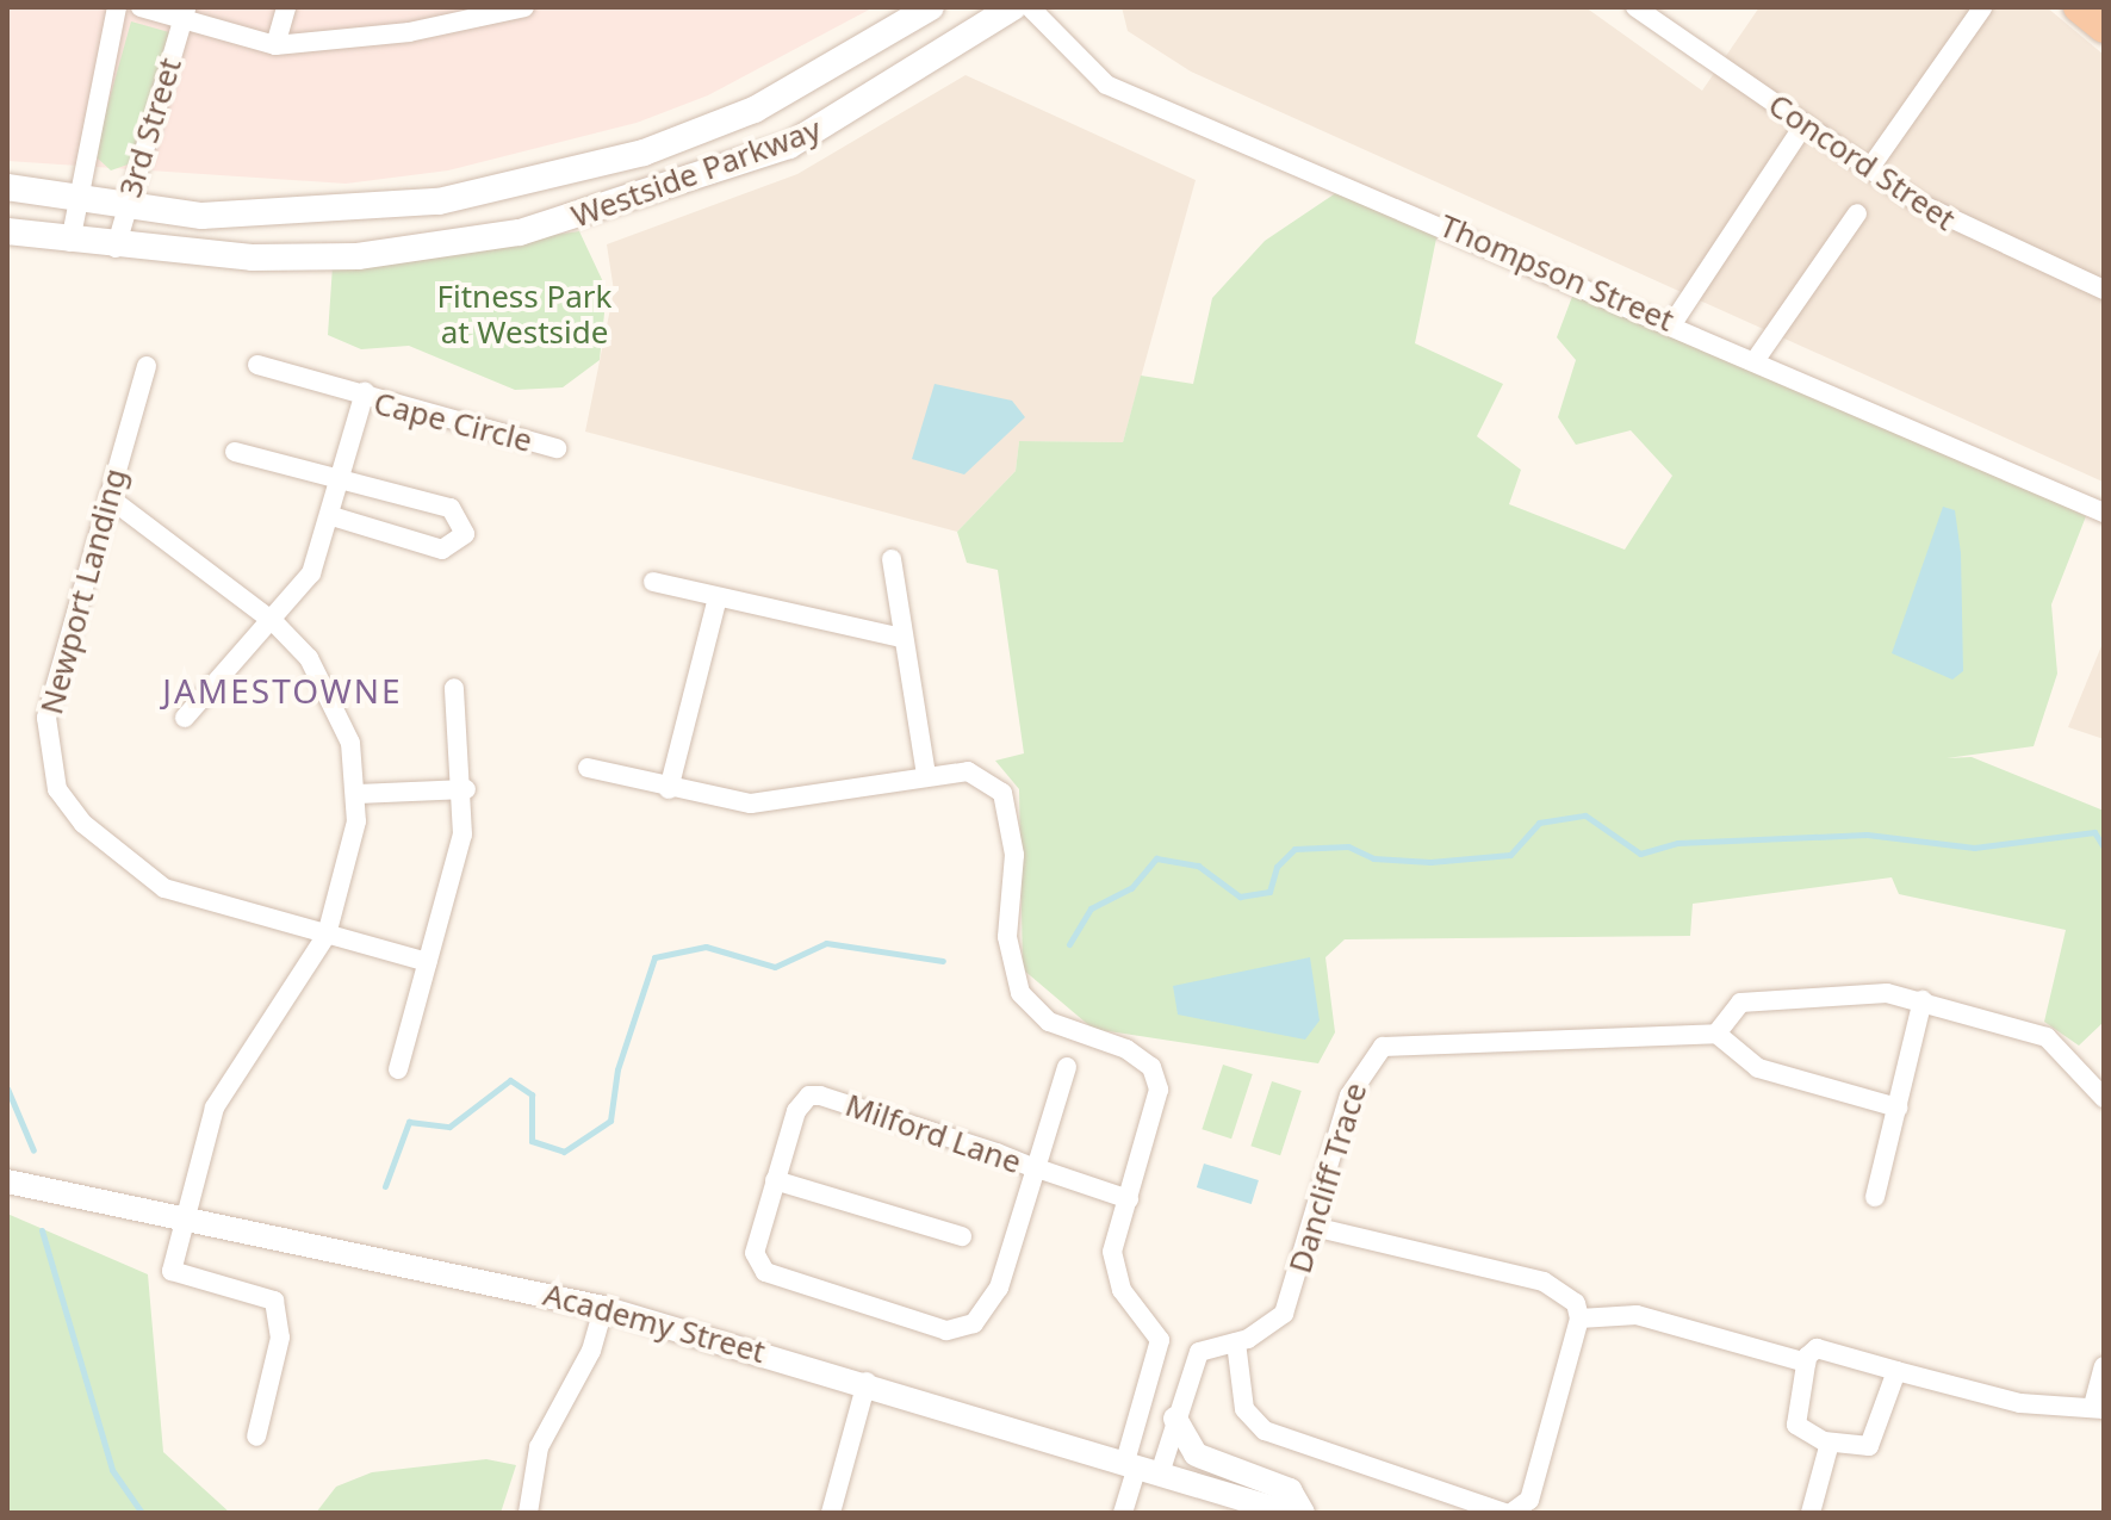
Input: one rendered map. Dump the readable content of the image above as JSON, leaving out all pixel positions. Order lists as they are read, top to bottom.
{
  "streets": {
    "main road": ["Westside Parkway"],
    "street": [
      "3rd Street",
      "Concord Street",
      "Thompson Street",
      "Cape Circle",
      "Newport Landing",
      "Milford Lane",
      "Dancliff Trace",
      "Academy Street"
    ]
  },
  "crossings": [
    ["3rd Street", "Westside Parkway"],
    ["Dancliff Trace", "Academy Street"]
  ],
  "districts": ["JAMESTOWNE"],
  "parks": ["Fitness Park at Westside"]
}
